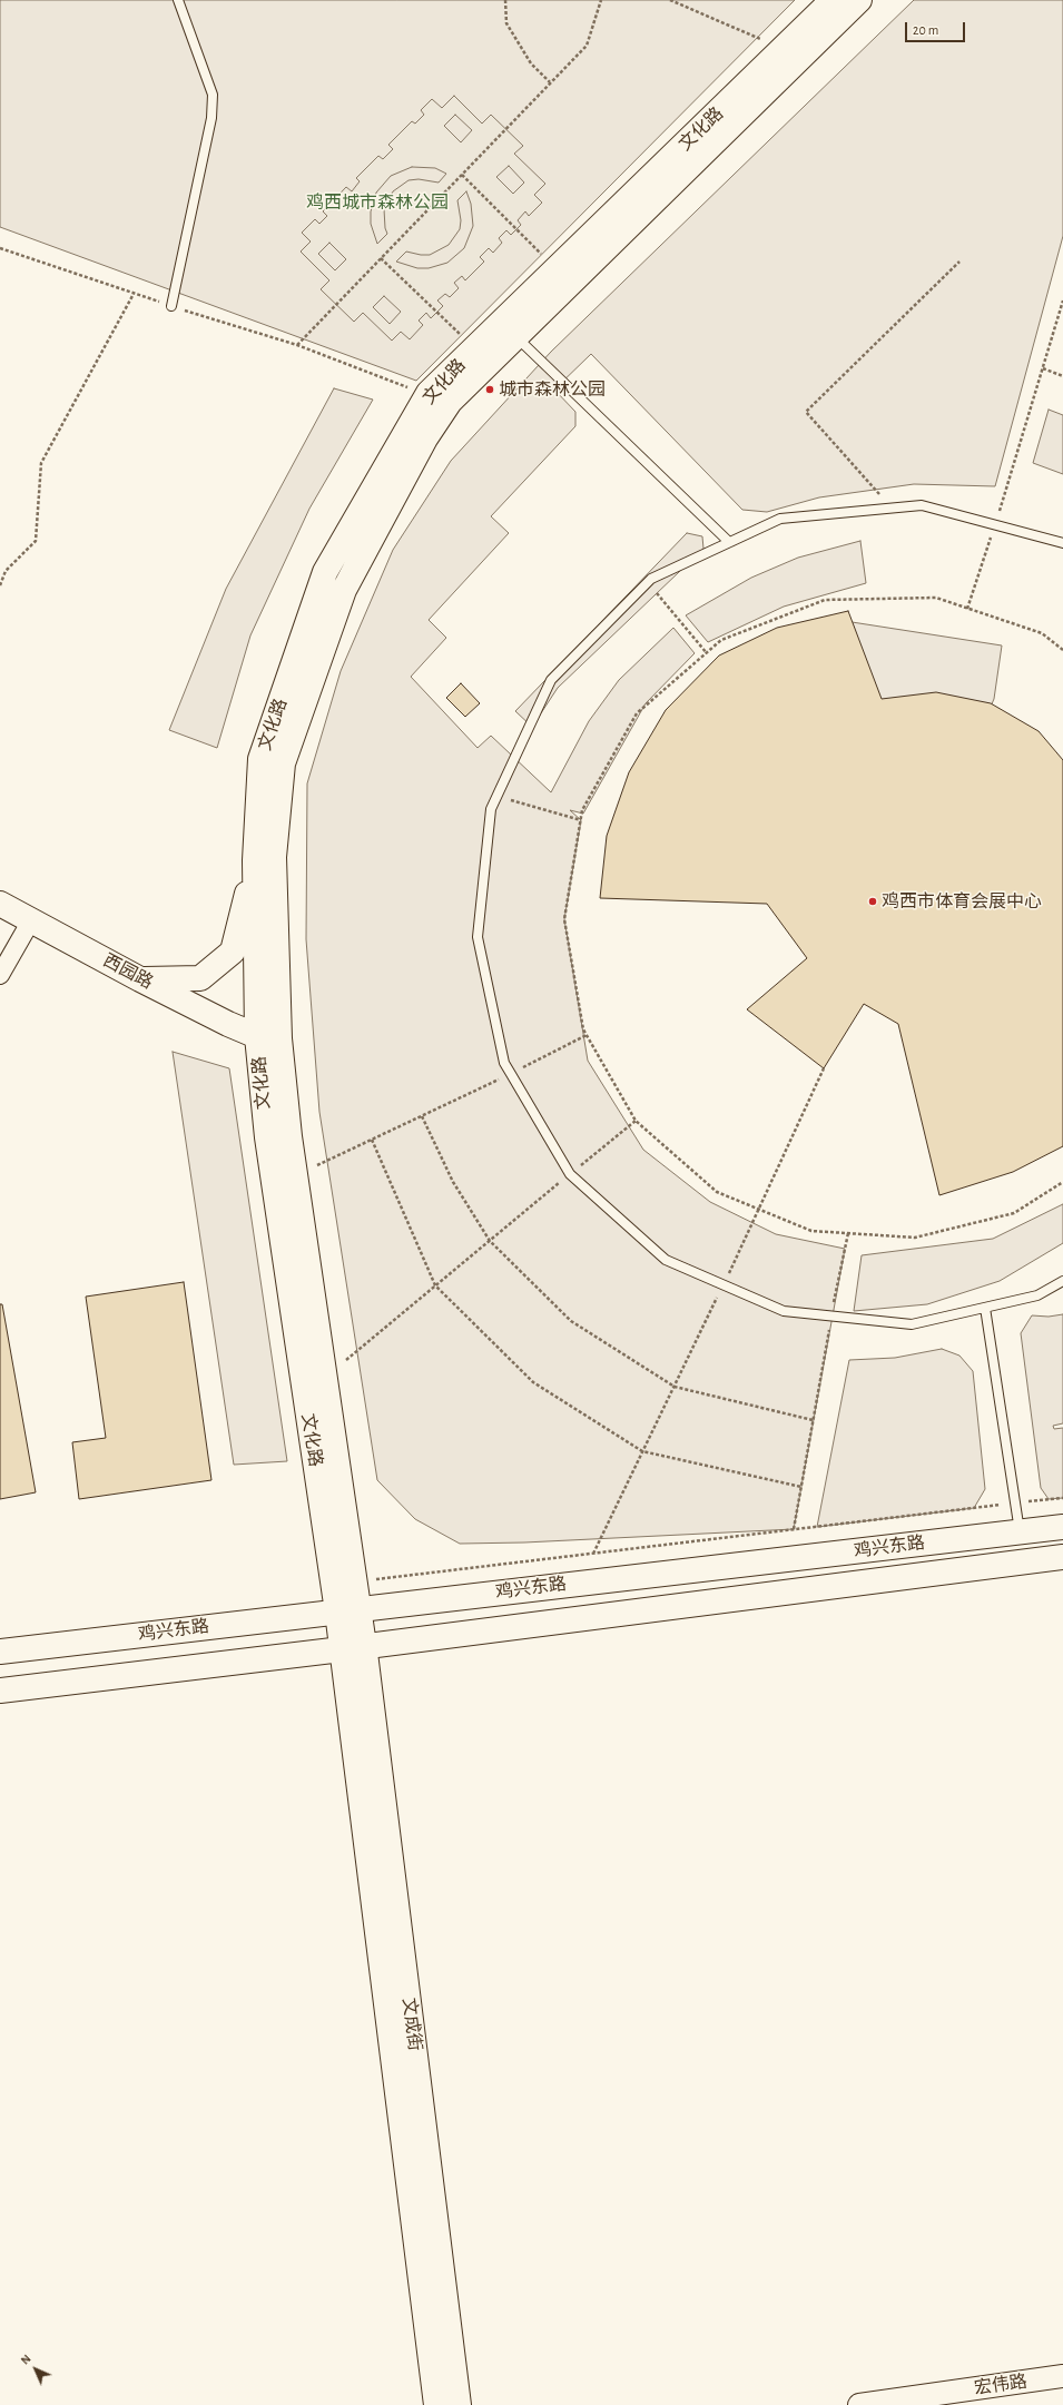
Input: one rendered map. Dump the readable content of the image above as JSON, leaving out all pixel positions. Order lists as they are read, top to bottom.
{
  "streets": {
    "main road": [
      "文化路",
      "西园路",
      "鸡兴东路",
      "文成街"
    ],
    "street": ["宏伟路"]
  },
  "crossings": [
    ["文化路", "西园路"],
    ["文化路", "鸡兴东路"],
    ["文化路", "文成街"],
    ["鸡兴东路", "文成街"]
  ],
  "parks": ["鸡西城市森林公园"],
  "places": ["城市森林公园", "鸡西市体育会展中心"],
  "scale_bar": "20 m",
  "north": "top left"
}
